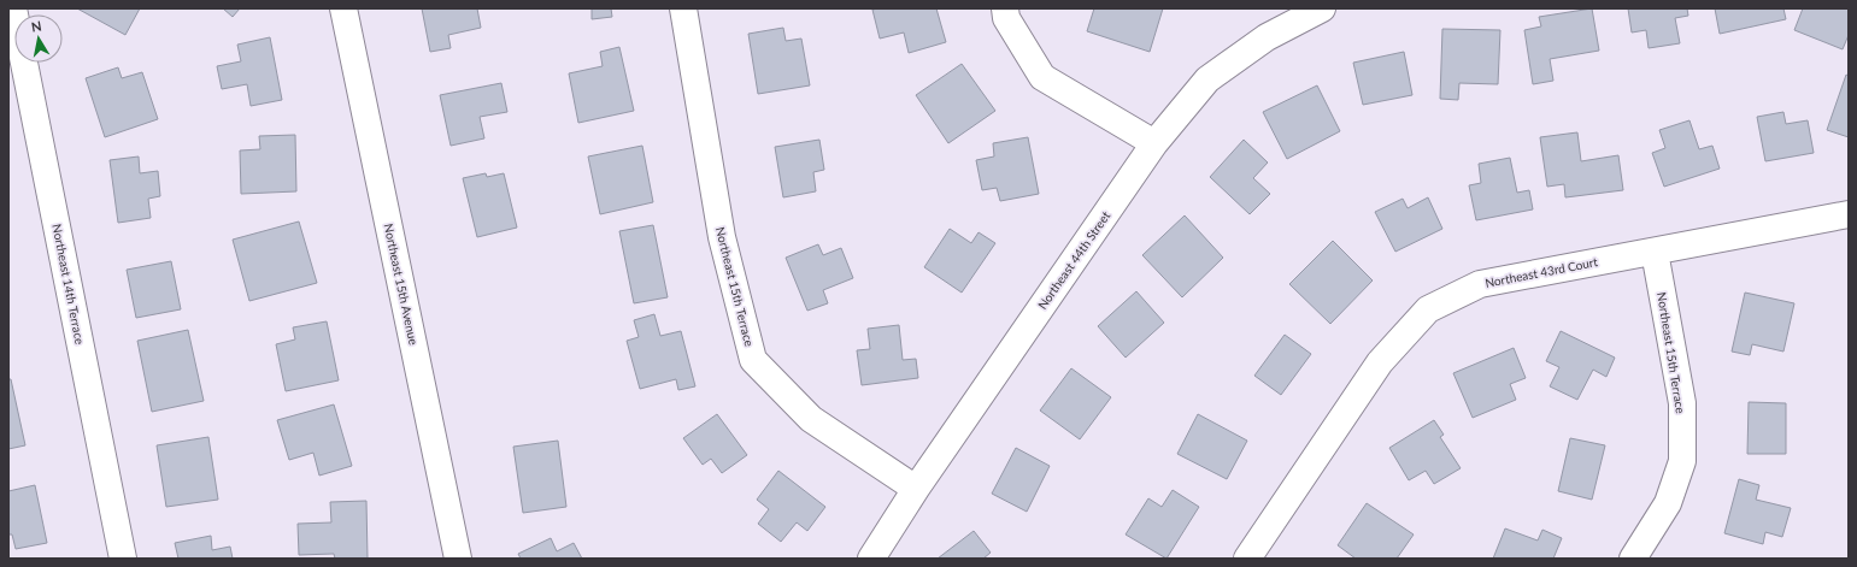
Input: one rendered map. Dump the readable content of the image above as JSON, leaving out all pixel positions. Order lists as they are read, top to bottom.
{
  "streets": {
    "street": [
      "Northeast 44th Street",
      "Northeast 43rd Court",
      "Northeast 14th Terrace",
      "Northeast 15th Avenue",
      "Northeast 15th Terrace"
    ]
  },
  "crossings": [
    ["Northeast 44th Street", "Northeast 15th Terrace"],
    ["Northeast 43rd Court", "Northeast 15th Terrace"]
  ],
  "north": "top"
}
